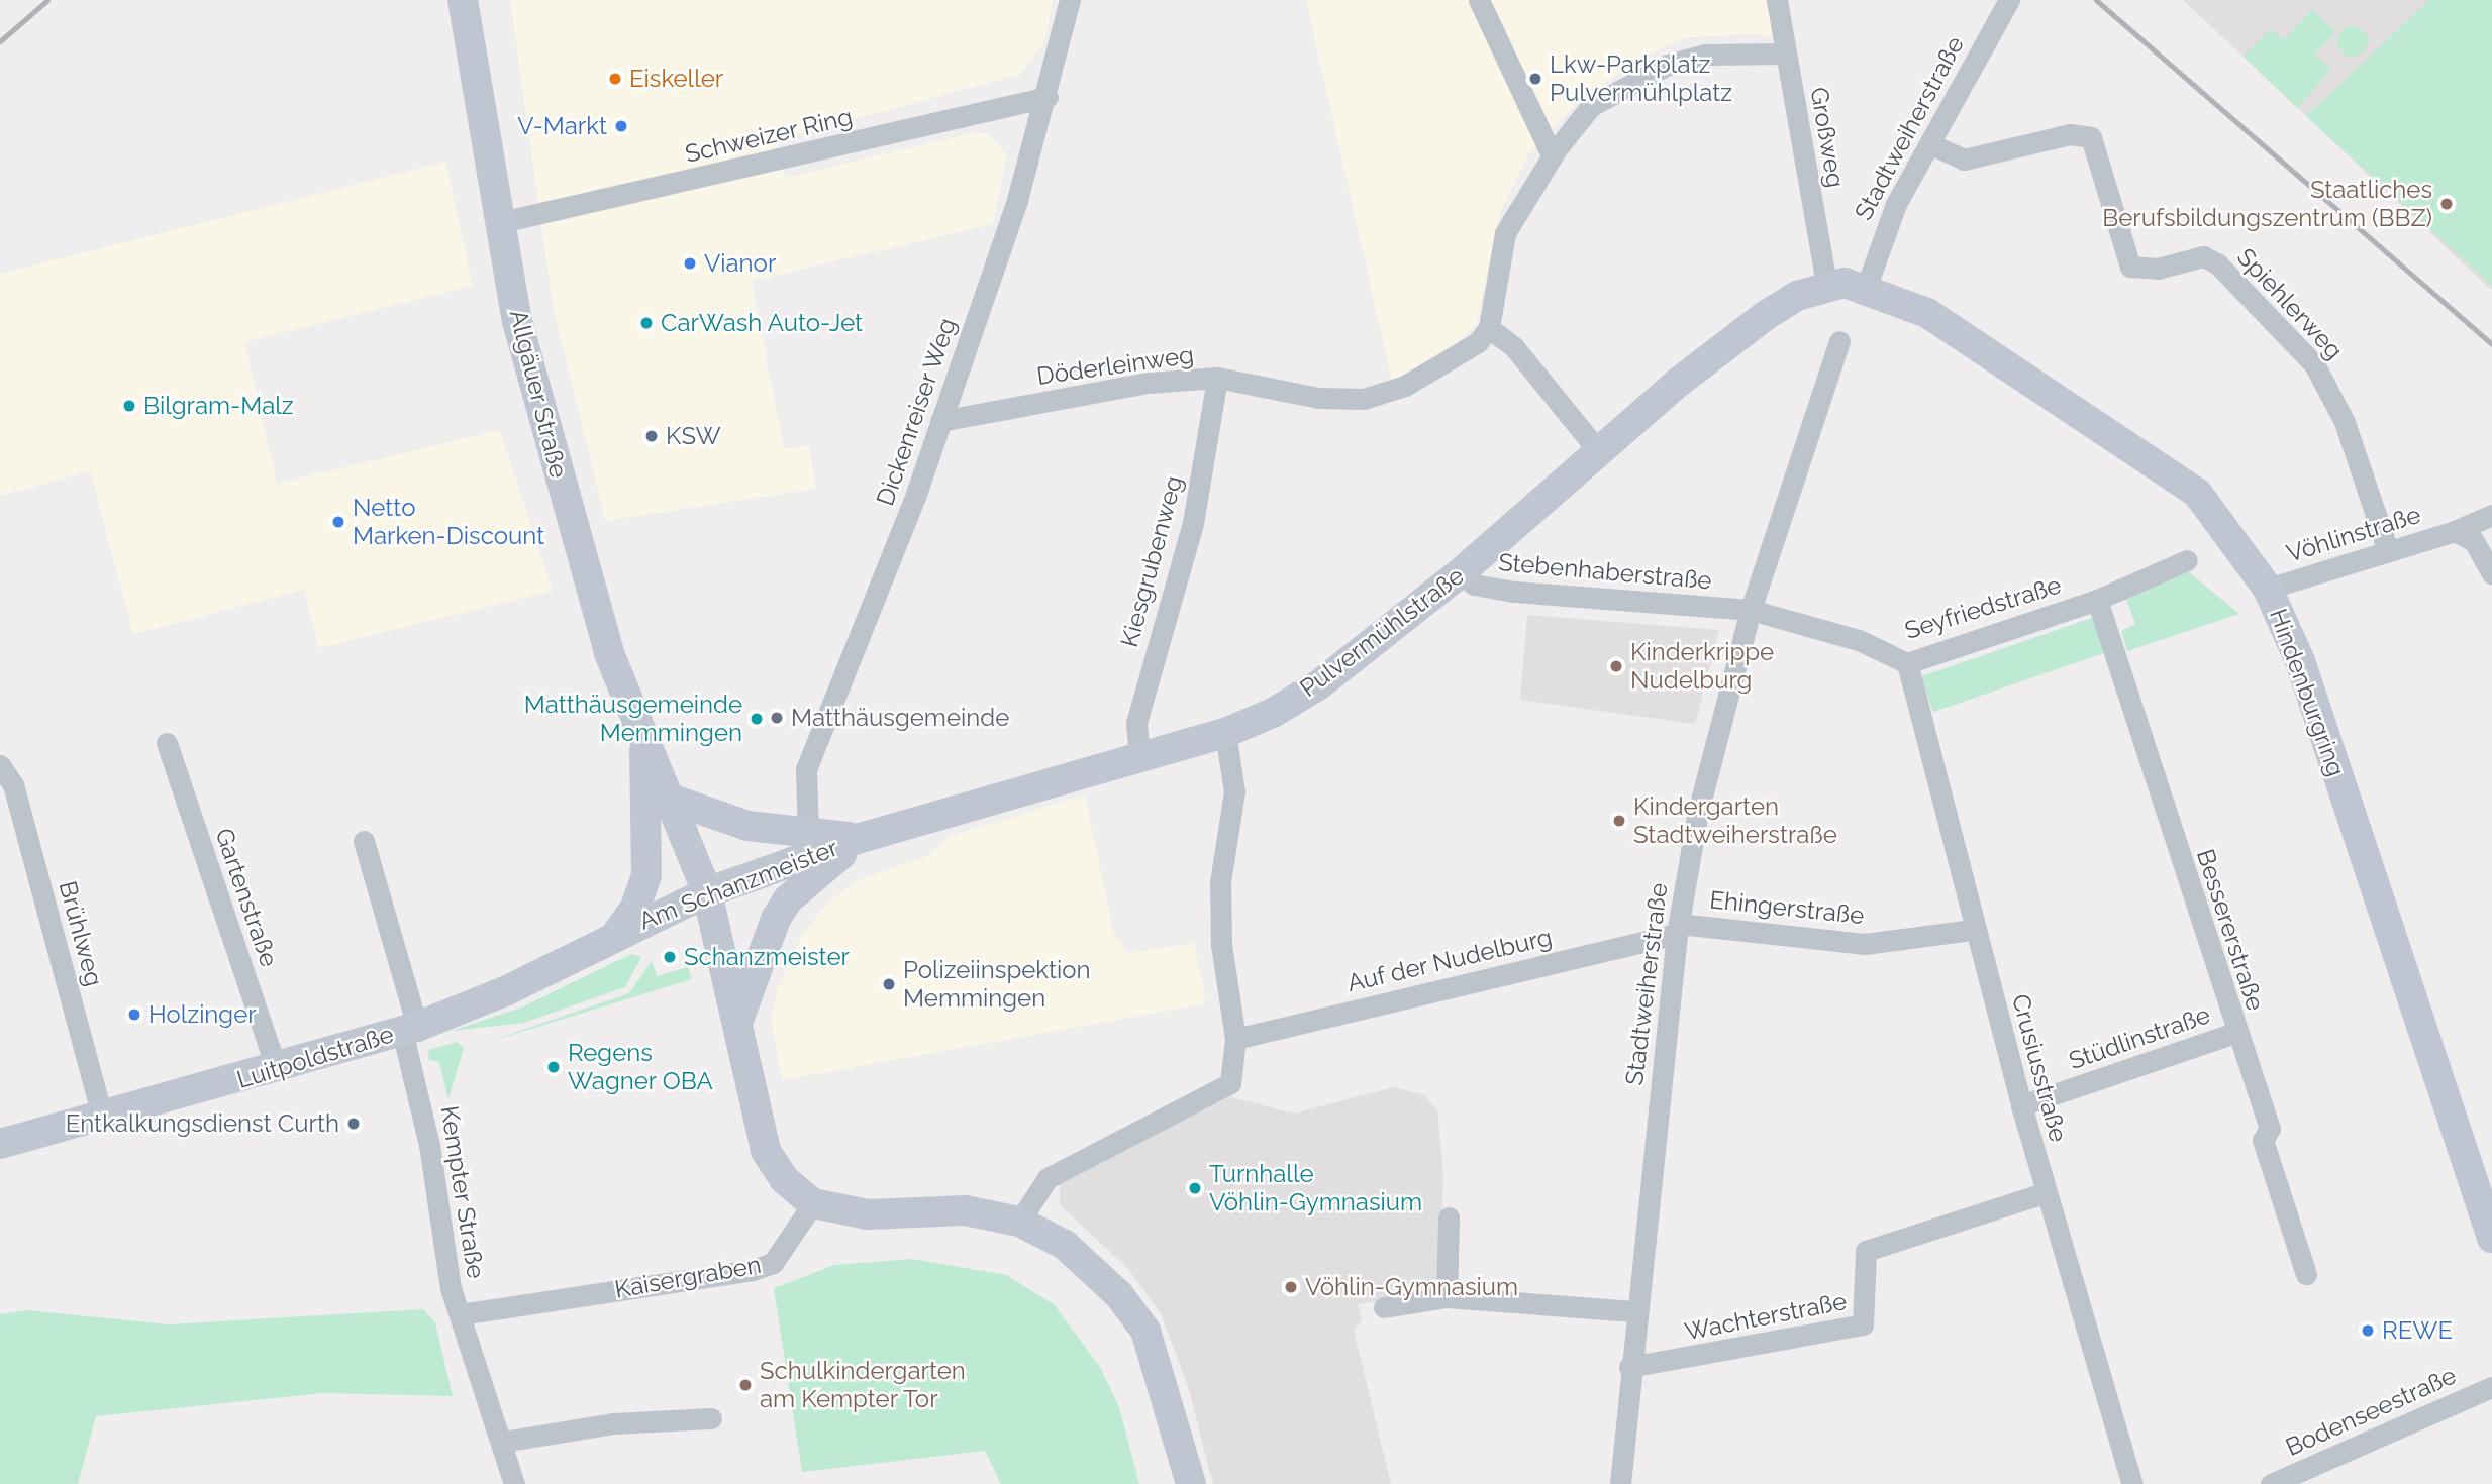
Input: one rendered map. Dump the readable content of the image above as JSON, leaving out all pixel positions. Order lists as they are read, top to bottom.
{
  "streets": {
    "main road": [
      "Allgäuer Straße",
      "Pulvermühlstraße",
      "Hindenburgring",
      "Am Schanzmeister",
      "Luitpoldstraße"
    ],
    "street": [
      "Stadtweiherstraße",
      "Schweizer Ring",
      "Großweg",
      "Spiehlerweg",
      "Döderleinweg",
      "Dickenreiser Weg",
      "Vöhlinstraße",
      "Kiesgrubenweg",
      "Stebenhaberstraße",
      "Seyfriedstraße",
      "Gartenstraße",
      "Ehingerstraße",
      "Bessererstraße",
      "Brühlweg",
      "Auf der Nudelburg",
      "Stüdlinstraße",
      "Crusiusstraße",
      "Kempter Straße",
      "Kaisergraben",
      "Wachterstraße",
      "Bodenseestraße"
    ]
  },
  "crossings": [
    ["Stadtweiherstraße", "Spiehlerweg"],
    ["Stadtweiherstraße", "Stebenhaberstraße"],
    ["Stadtweiherstraße", "Seyfriedstraße"],
    ["Stadtweiherstraße", "Hindenburgring"],
    ["Stadtweiherstraße", "Ehingerstraße"],
    ["Stadtweiherstraße", "Auf der Nudelburg"],
    ["Stadtweiherstraße", "Wachterstraße"],
    ["Schweizer Ring", "Allgäuer Straße"],
    ["Schweizer Ring", "Dickenreiser Weg"],
    ["Großweg", "Pulvermühlstraße"],
    ["Großweg", "Hindenburgring"],
    ["Spiehlerweg", "Vöhlinstraße"],
    ["Döderleinweg", "Dickenreiser Weg"],
    ["Döderleinweg", "Kiesgrubenweg"],
    ["Allgäuer Straße", "Am Schanzmeister"],
    ["Allgäuer Straße", "Kaisergraben"],
    ["Vöhlinstraße", "Hindenburgring"],
    ["Kiesgrubenweg", "Pulvermühlstraße"],
    ["Stebenhaberstraße", "Seyfriedstraße"],
    ["Stebenhaberstraße", "Pulvermühlstraße"],
    ["Seyfriedstraße", "Bessererstraße"],
    ["Seyfriedstraße", "Crusiusstraße"],
    ["Pulvermühlstraße", "Hindenburgring"],
    ["Pulvermühlstraße", "Am Schanzmeister"],
    ["Am Schanzmeister", "Luitpoldstraße"],
    ["Gartenstraße", "Luitpoldstraße"],
    ["Ehingerstraße", "Auf der Nudelburg"],
    ["Ehingerstraße", "Crusiusstraße"],
    ["Bessererstraße", "Stüdlinstraße"],
    ["Brühlweg", "Luitpoldstraße"],
    ["Stüdlinstraße", "Crusiusstraße"],
    ["Luitpoldstraße", "Kempter Straße"],
    ["Crusiusstraße", "Wachterstraße"],
    ["Kempter Straße", "Kaisergraben"]
  ],
  "places": [
    "Eiskeller",
    "Lkw-Parkplatz Pulvermühlplatz",
    "V-Markt",
    "Staatliches Berufsbildungszentrum (BBZ)",
    "Vianor",
    "CarWash Auto-Jet",
    "Bilgram-Malz",
    "KSW",
    "Netto Marken-Discount",
    "Kinderkrippe Nudelburg",
    "Matthäusgemeinde",
    "Matthäusgemeinde Memmingen",
    "Kindergarten Stadtweiherstraße",
    "Schanzmeister",
    "Polizeiinspektion Memmingen",
    "Holzinger",
    "Regens Wagner OBA",
    "Entkalkungsdienst Curth",
    "Turnhalle Vöhlin-Gymnasium",
    "Vöhlin-Gymnasium",
    "REWE",
    "Schulkindergarten am Kempter Tor"
  ]
}
